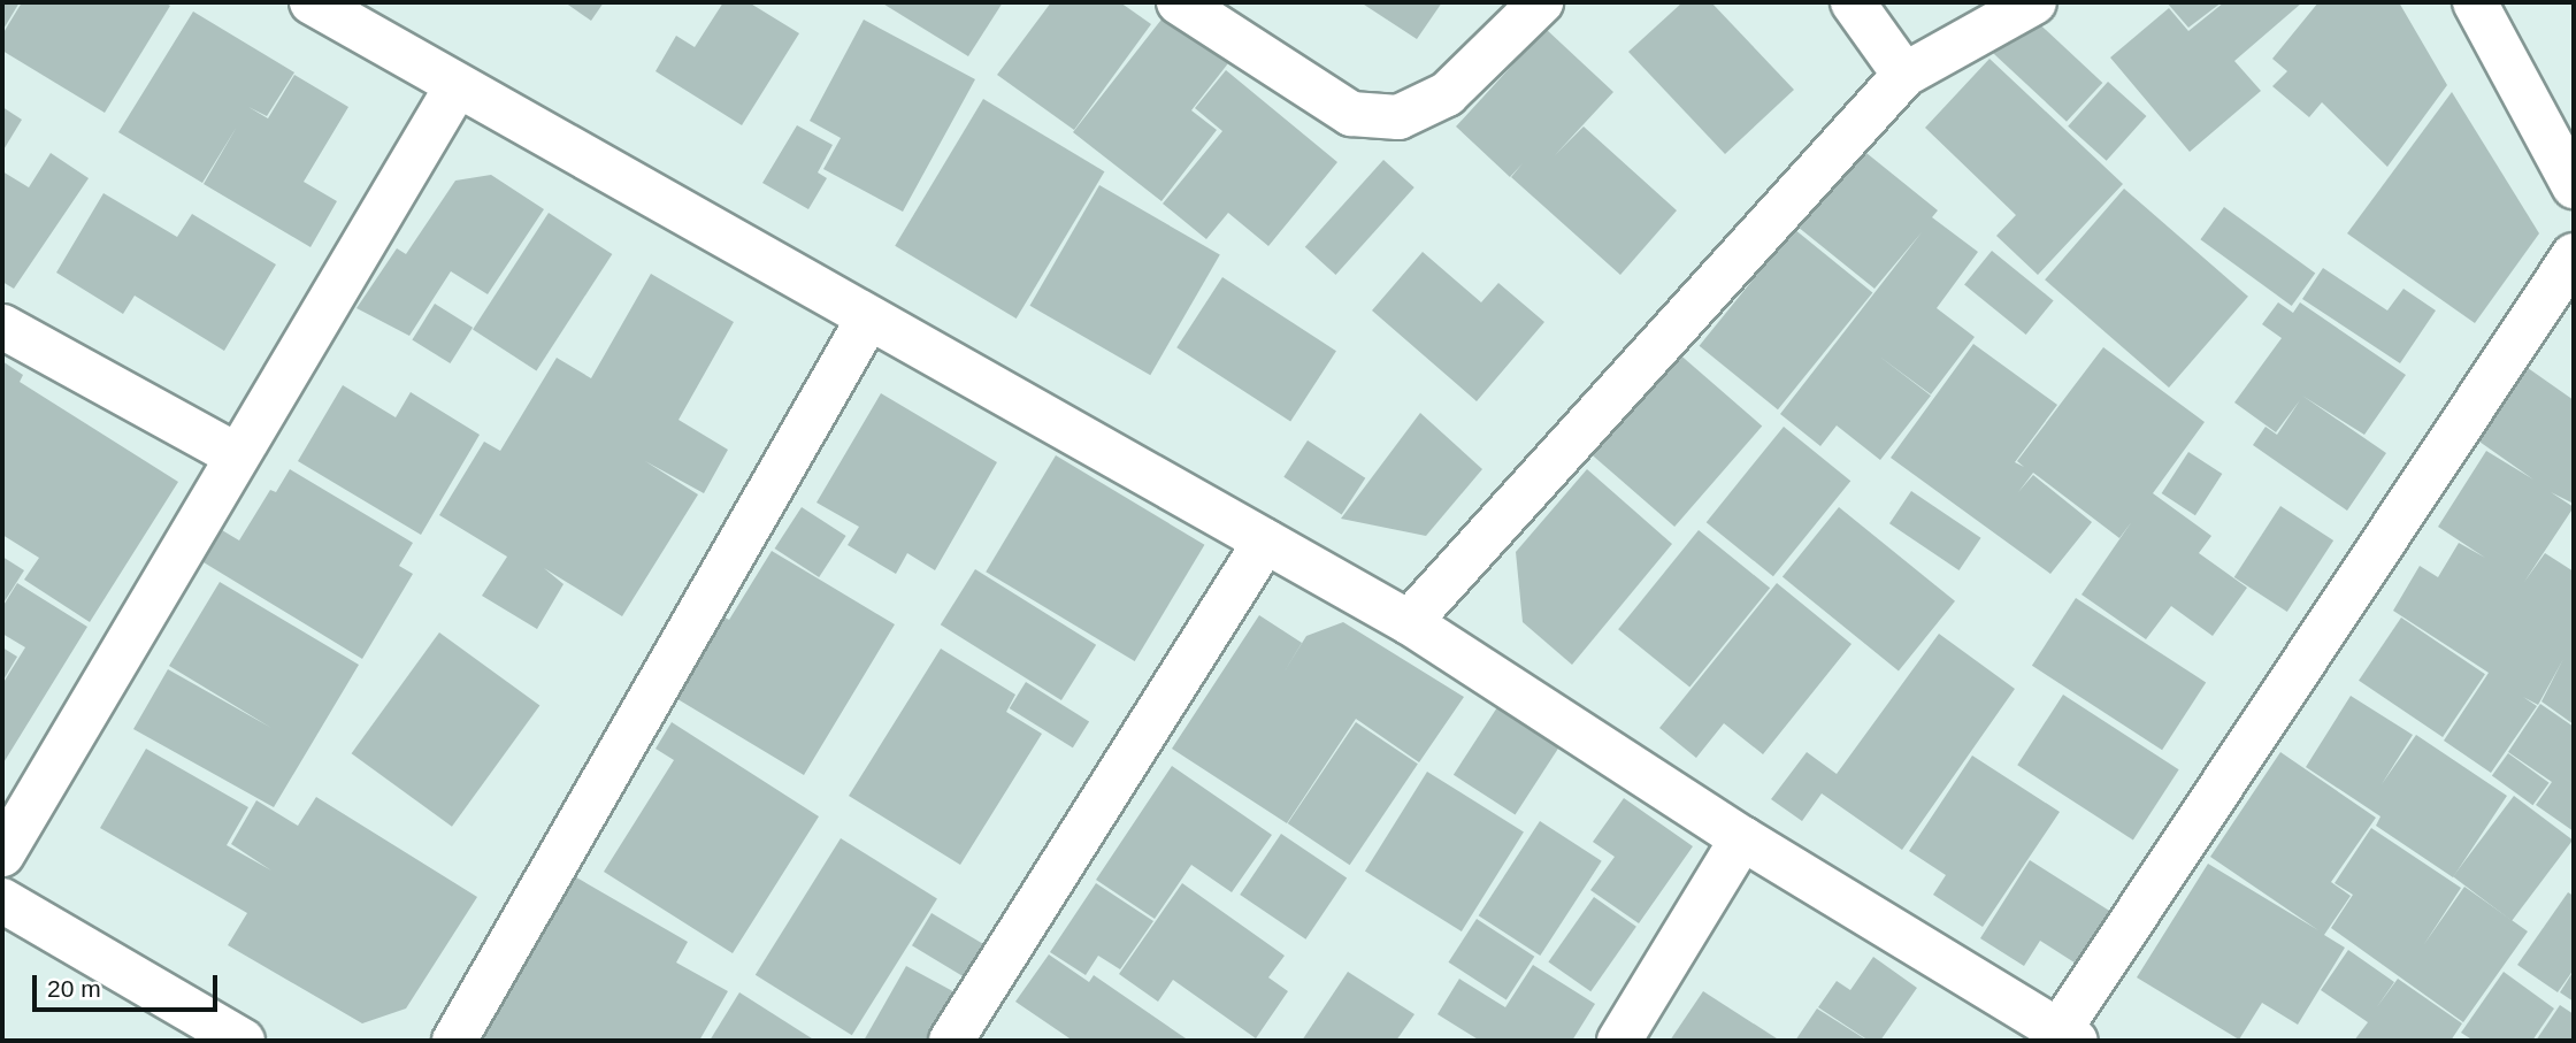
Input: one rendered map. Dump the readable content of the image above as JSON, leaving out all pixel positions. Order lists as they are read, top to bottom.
{
  "scale_bar": "20 m"
}
